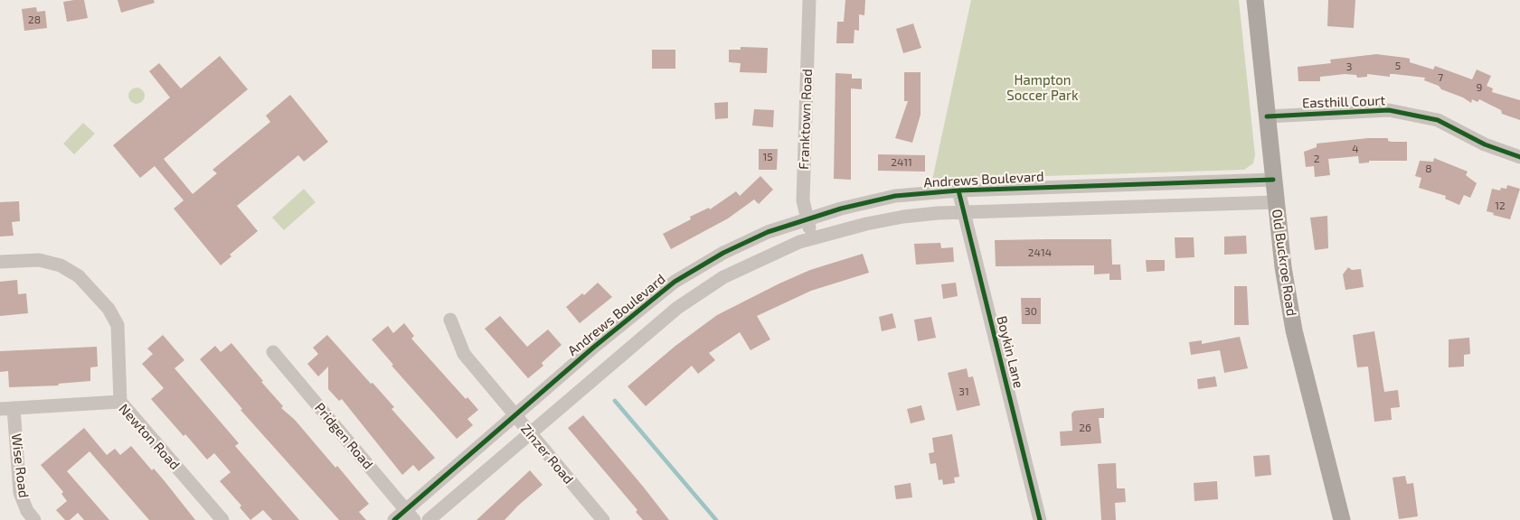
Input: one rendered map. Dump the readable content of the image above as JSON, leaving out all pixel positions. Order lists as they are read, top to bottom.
{
  "streets": {
    "main road": ["Old Buckroe Road"],
    "street": [
      "Easthill Court",
      "Franktown Road",
      "Andrews Boulevard",
      "Boykin Lane",
      "Pridgen Road",
      "Newton Road",
      "Zinzer Road",
      "Wise Road"
    ]
  },
  "crossings": [
    ["Easthill Court", "Old Buckroe Road"],
    ["Franktown Road", "Andrews Boulevard"],
    ["Andrews Boulevard", "Old Buckroe Road"],
    ["Andrews Boulevard", "Boykin Lane"],
    ["Andrews Boulevard", "Pridgen Road"],
    ["Andrews Boulevard", "Zinzer Road"],
    ["Newton Road", "Wise Road"]
  ],
  "parks": ["Hampton Soccer Park"],
  "house_numbers": [
    "28",
    "5",
    "3",
    "7",
    "9",
    "4",
    "15",
    "2",
    "2411",
    "8",
    "12",
    "2414",
    "30",
    "31",
    "26"
  ]
}
